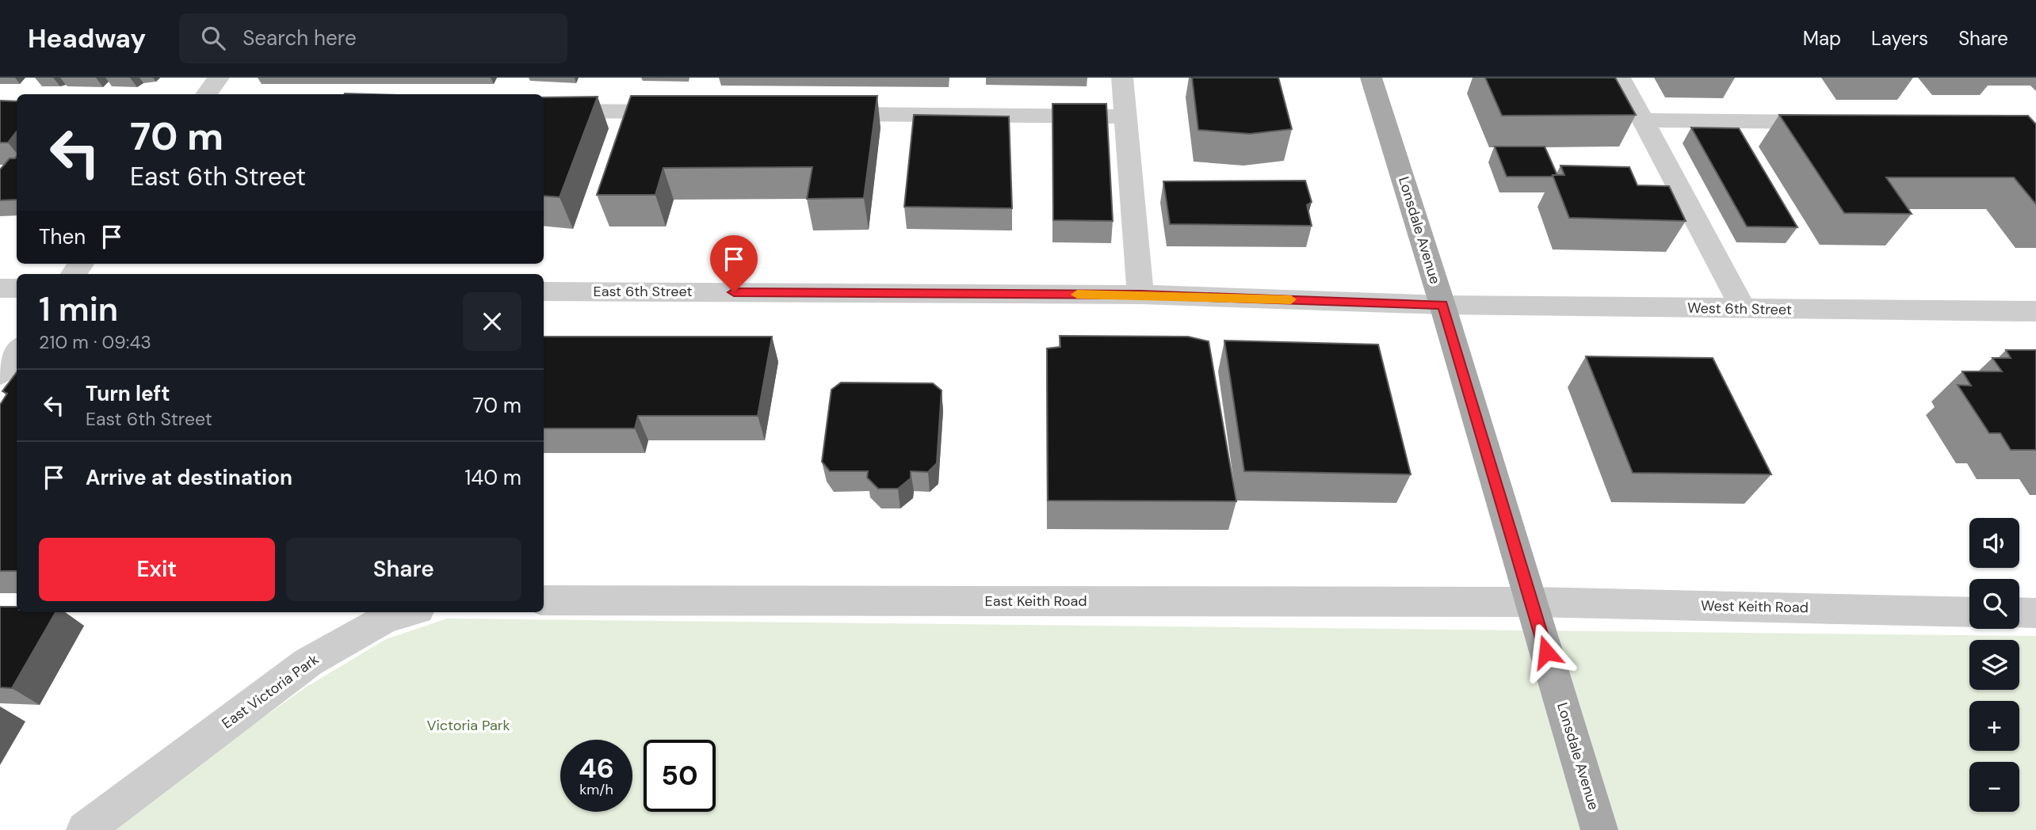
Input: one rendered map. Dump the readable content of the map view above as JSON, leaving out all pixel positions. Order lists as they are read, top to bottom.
{
  "streets": {
    "main road": ["Lonsdale Avenue"],
    "street": [
      "East 6th Street",
      "West 6th Street",
      "East Keith Road",
      "West Keith Road",
      "East Victoria Park"
    ]
  },
  "crossings": [
    ["Lonsdale Avenue", "East 6th Street"],
    ["Lonsdale Avenue", "West 6th Street"],
    ["Lonsdale Avenue", "East Keith Road"],
    ["Lonsdale Avenue", "West Keith Road"],
    ["East 6th Street", "West 6th Street"],
    ["East Keith Road", "West Keith Road"]
  ],
  "parks": ["Victoria Park"],
  "page": {
    "header": "Headway",
    "search": "Search here",
    "nav": ["Map", "Layers", "Share"],
    "turn": ["70 m", "East 6th Street"],
    "then": "Then",
    "heading": ["1 min", "210 m · 09:43"],
    "list": [
      {
        "name": "Turn left",
        "note": "East 6th Street",
        "value": "70 m"
      },
      {
        "name": "Arrive at destination",
        "value": "140 m"
      }
    ],
    "map_buttons": ["+", "−"],
    "buttons": ["Exit", "Share"],
    "speed": "46 km/h",
    "limit": "50"
  }
}
